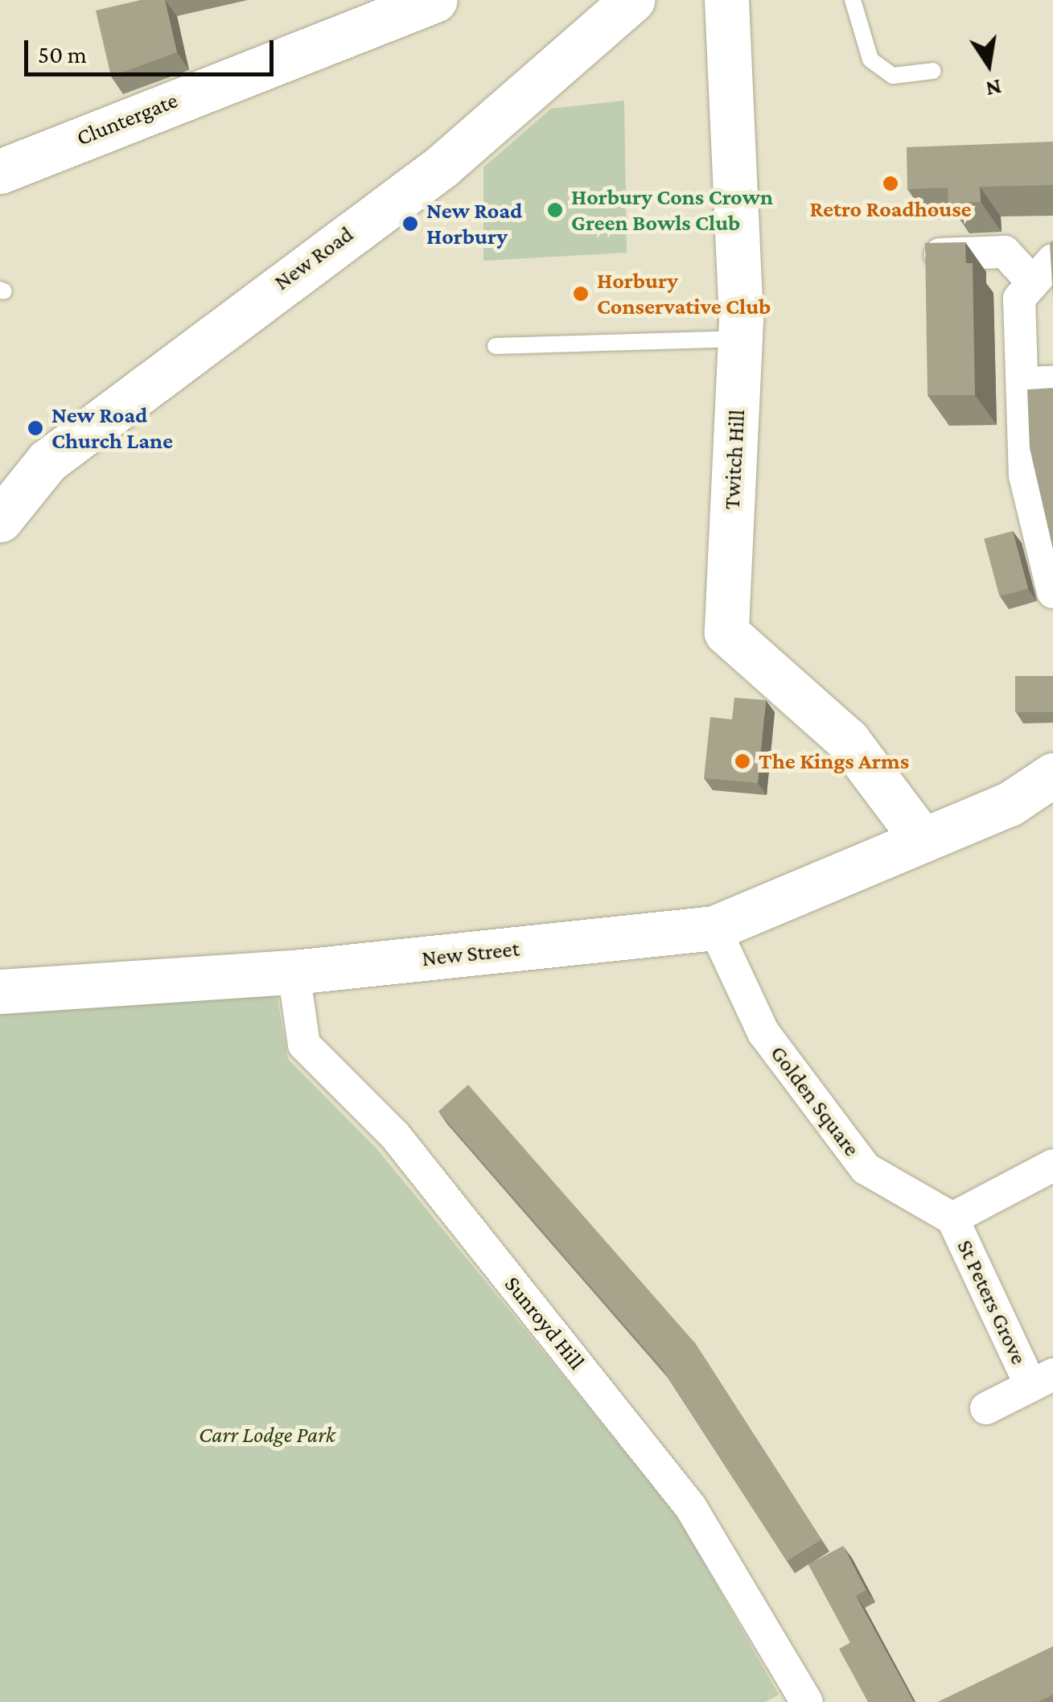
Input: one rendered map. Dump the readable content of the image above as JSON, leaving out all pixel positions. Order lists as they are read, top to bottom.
{
  "streets": {
    "street": [
      "Cluntergate",
      "New Road",
      "Twitch Hill",
      "New Street",
      "Golden Square",
      "St Peters Grove",
      "Sunroyd Hill"
    ]
  },
  "crossings": [
    ["Twitch Hill", "New Street"],
    ["New Street", "Golden Square"],
    ["New Street", "Sunroyd Hill"],
    ["Golden Square", "St Peters Grove"]
  ],
  "parks": ["Carr Lodge Park"],
  "places": [
    "Retro Roadhouse",
    "Horbury Cons Crown Green Bowls Club",
    "New Road Horbury",
    "Horbury Conservative Club",
    "New Road Church Lane",
    "The Kings Arms"
  ],
  "scale_bar": "50 m",
  "north": "bottom"
}
